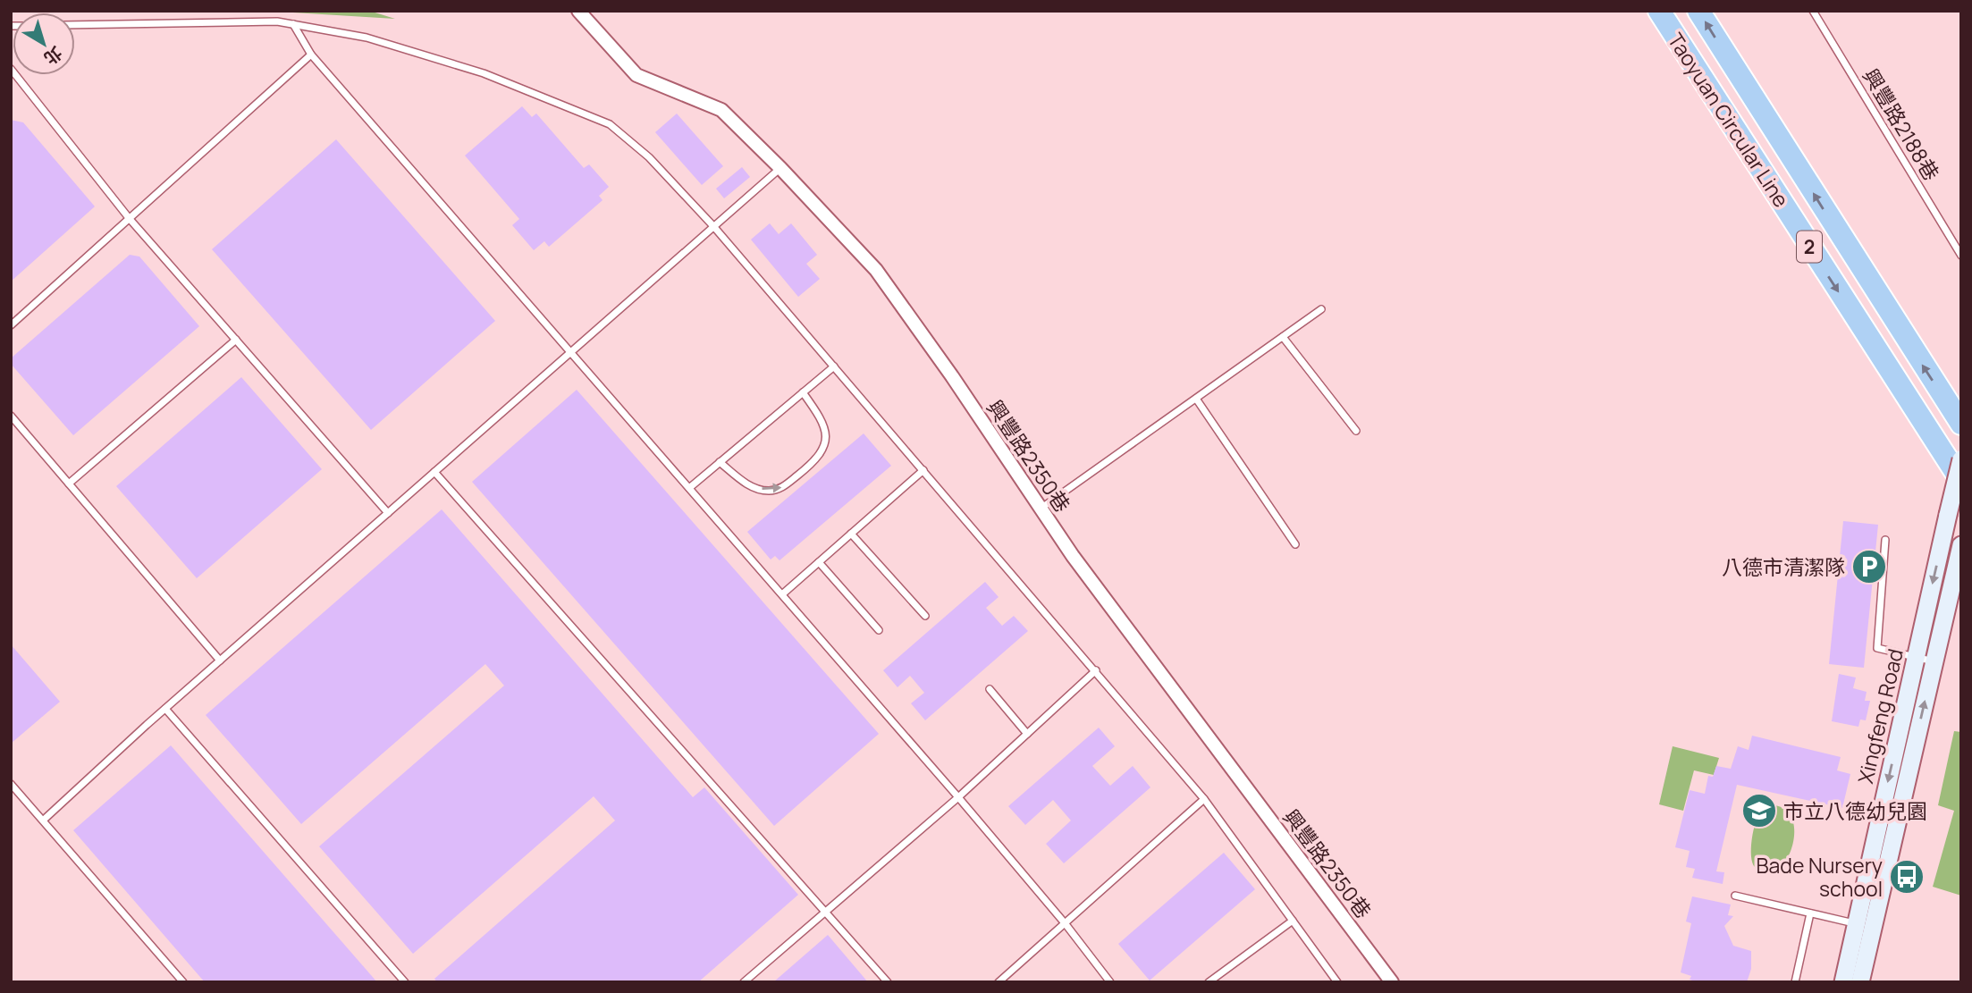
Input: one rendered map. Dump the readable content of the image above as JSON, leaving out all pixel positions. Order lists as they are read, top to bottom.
{
  "streets": {
    "highway": ["Taoyuan Circular Line", "2"],
    "main road": ["Xingfeng Road"],
    "street": ["興豐路2350巷"],
    "lane": ["興豐路2188巷"]
  },
  "places": {
    "parking": ["八德市清潔隊"],
    "school or university": ["市立八德幼兒園"],
    "bus stop": ["Bade Nursery school"]
  },
  "north": "bottom right"
}
